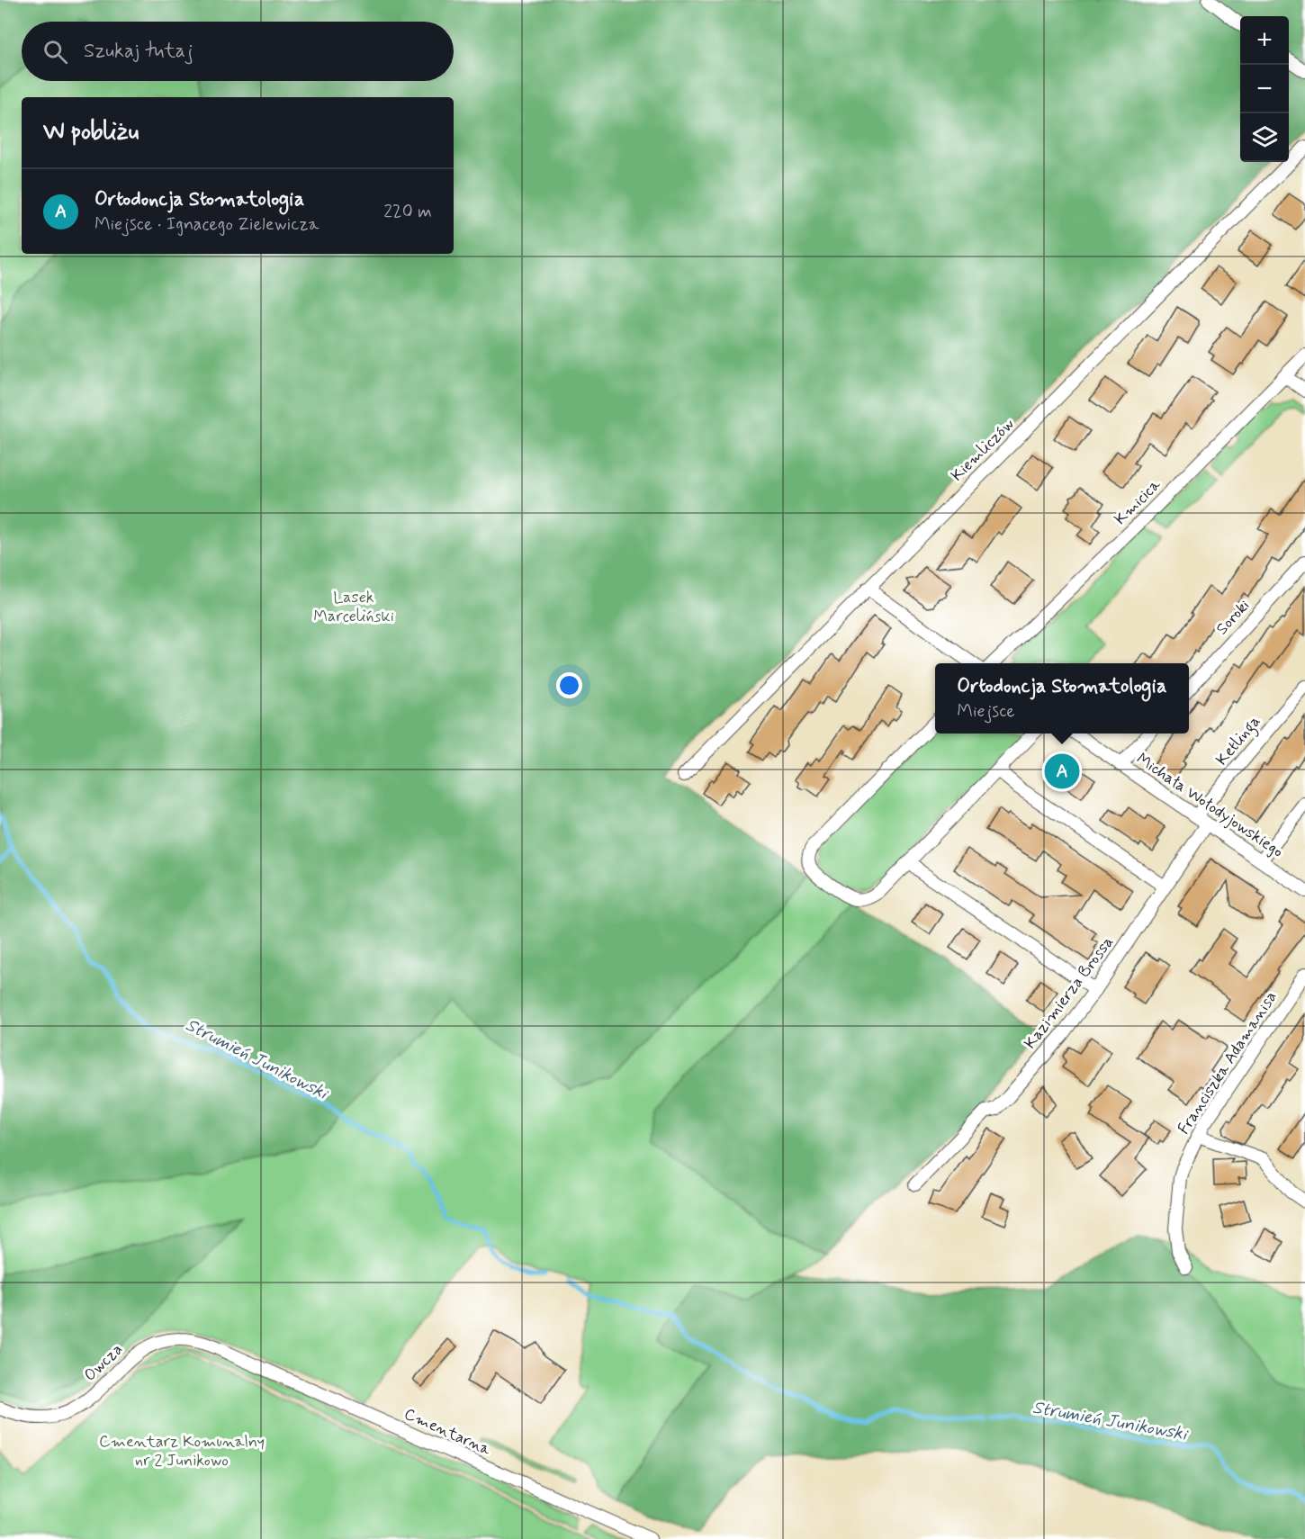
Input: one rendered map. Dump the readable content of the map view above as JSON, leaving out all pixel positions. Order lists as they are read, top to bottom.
{
  "streets": {
    "street": [
      "Kiemliczów",
      "Kmicica",
      "Soroki",
      "Ketlinga",
      "Michała Wołodyjowskiego",
      "Kazimierza Brossa",
      "Franciszka Adamanisa",
      "Owcza",
      "Cmentarna"
    ]
  },
  "crossings": [
    ["Ketlinga", "Michała Wołodyjowskiego"],
    ["Michała Wołodyjowskiego", "Kazimierza Brossa"],
    ["Owcza", "Cmentarna"]
  ],
  "water": ["Strumień Junikowski"],
  "parks": ["Lasek Marceliński", "Cmentarz Komunalny nr 2 Junikowo"],
  "page": {
    "map_buttons": ["+", "−"],
    "search": "Szukaj tutaj",
    "heading": "W pobliżu",
    "list": [
      {
        "mark": "A",
        "name": "Ortodoncja Stomatologia",
        "note": "Miejsce · Ignacego Zielewicza",
        "value": "220 m"
      }
    ],
    "popup": ["Ortodoncja Stomatologia", "Miejsce"],
    "pins": "A"
  }
}
